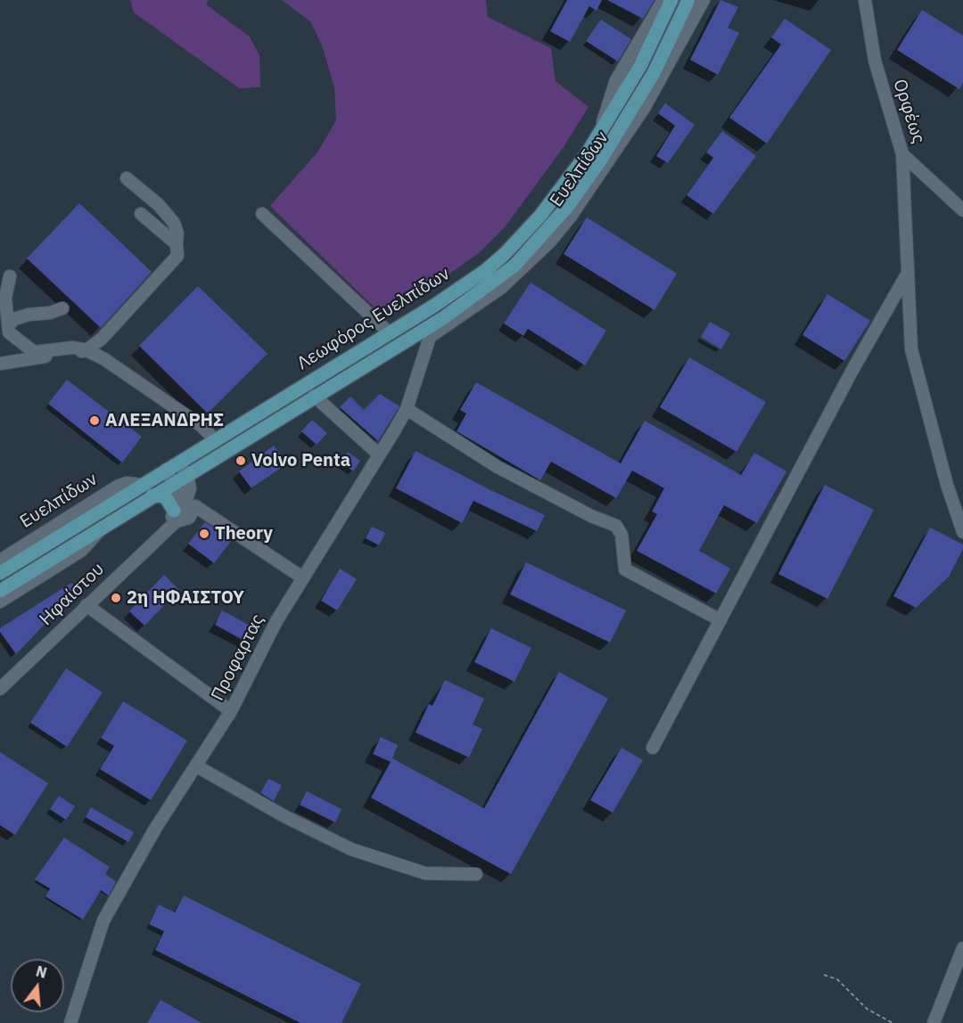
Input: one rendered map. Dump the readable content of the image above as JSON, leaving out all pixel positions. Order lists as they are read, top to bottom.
{
  "streets": {
    "main road": ["Λεωφόρος Ευελπίδων"],
    "street": [
      "Ορφέως",
      "Ευελπίδων",
      "Ηφαίστου",
      "Προφαρτας"
    ]
  },
  "crossings": [
    ["Ευελπίδων", "Λεωφόρος Ευελπίδων"],
    ["Λεωφόρος Ευελπίδων", "Ηφαίστου"],
    ["Λεωφόρος Ευελπίδων", "Προφαρτας"]
  ],
  "places": [
    "ΑΛΕΞΑΝΔΡΗΣ",
    "Volvo Penta",
    "Theory",
    "2η ΗΦΑΙΣΤΟΥ"
  ],
  "north": "top"
}
